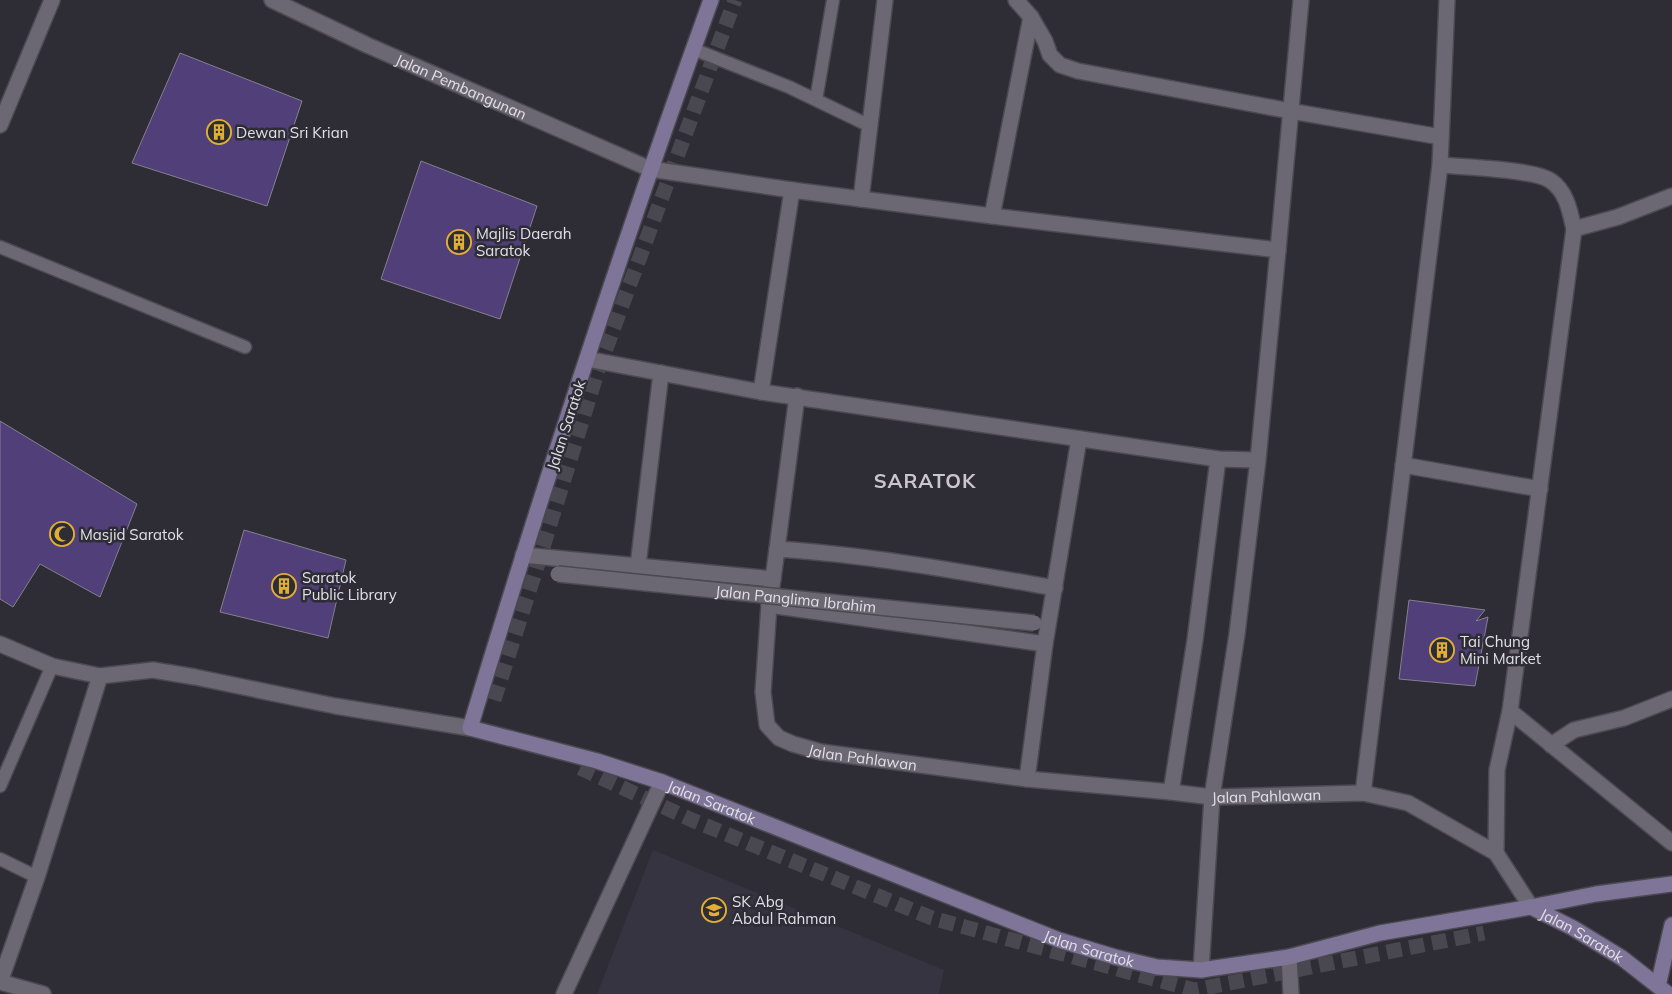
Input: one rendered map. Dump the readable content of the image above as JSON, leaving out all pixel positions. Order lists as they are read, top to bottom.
{
  "streets": {
    "main road": ["Jalan Saratok"],
    "street": ["Jalan Pembangunan", "Jalan Panglima Ibrahim", "Jalan Pahlawan"]
  },
  "crossings": [
    ["Jalan Pembangunan", "Jalan Saratok"]
  ],
  "districts": ["SARATOK"],
  "places": {
    "building": [
      "Dewan Sri Krian",
      "Majlis Daerah Saratok",
      "Saratok Public Library",
      "Tai Chung Mini Market"
    ],
    "mosque": ["Masjid Saratok"],
    "school or university": ["SK Abg Abdul Rahman"]
  }
}
